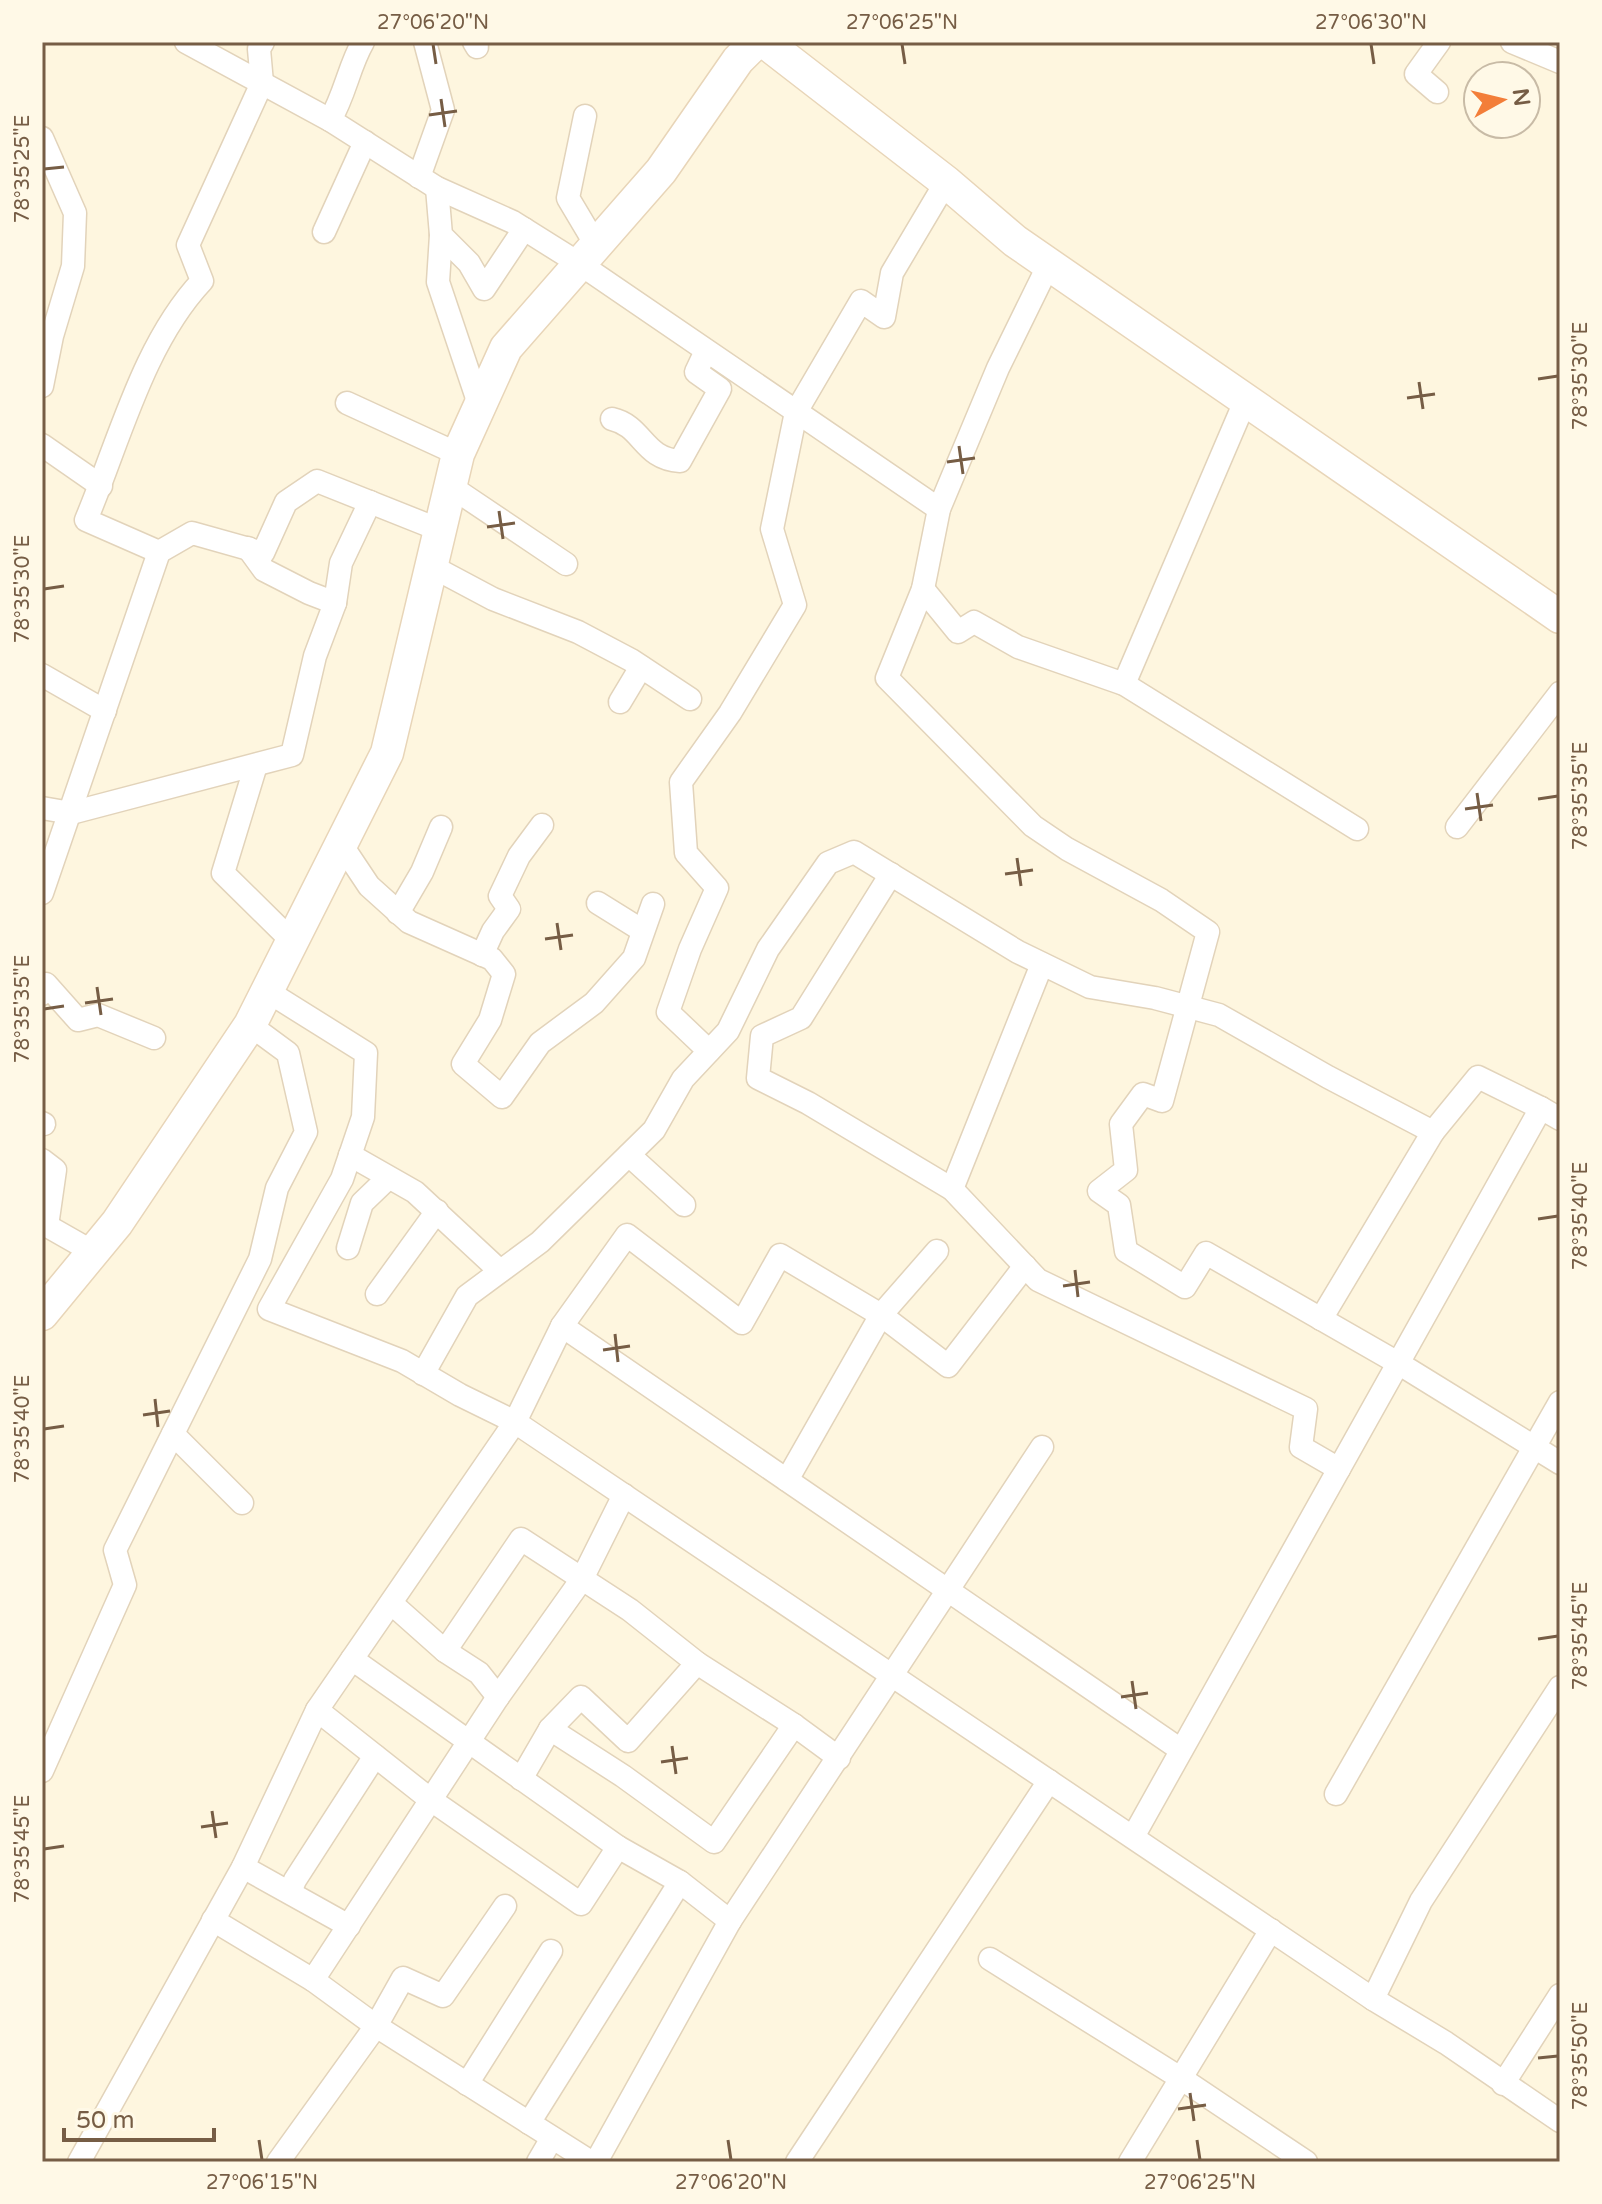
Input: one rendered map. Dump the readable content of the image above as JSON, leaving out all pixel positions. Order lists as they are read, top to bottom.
{
  "scale_bar": "50 m",
  "north": "right",
  "coordinates": [
    "27°06'20\"N",
    "27°06'25\"N",
    "27°06'30\"N",
    "78°35'25\"E",
    "78°35'30\"E",
    "78°35'35\"E",
    "78°35'40\"E",
    "78°35'45\"E",
    "78°35'50\"E",
    "27°06'15\"N"
  ]
}
